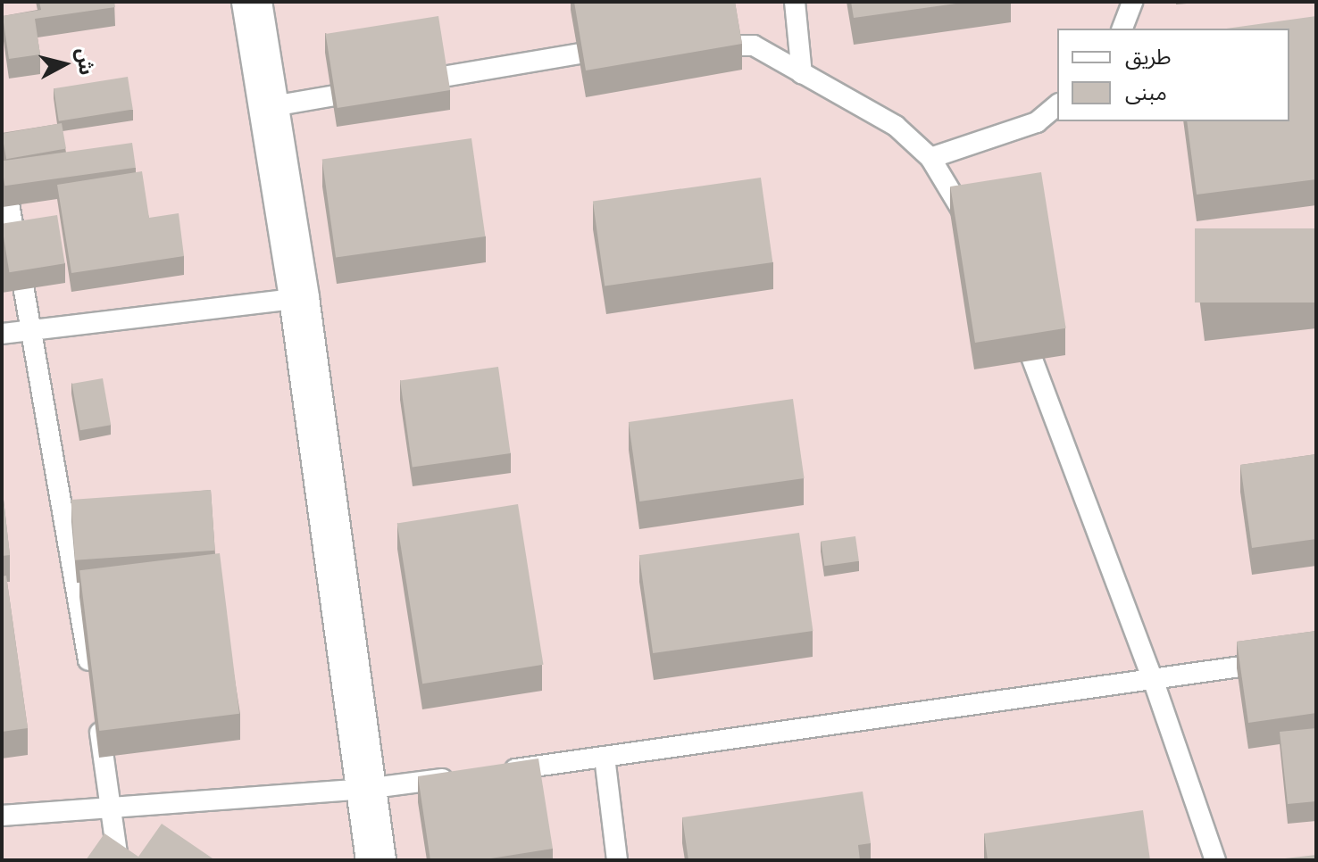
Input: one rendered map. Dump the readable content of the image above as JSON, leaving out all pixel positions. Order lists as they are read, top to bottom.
{
  "legend": ["طريق", "مبنى"],
  "north": "right"
}
